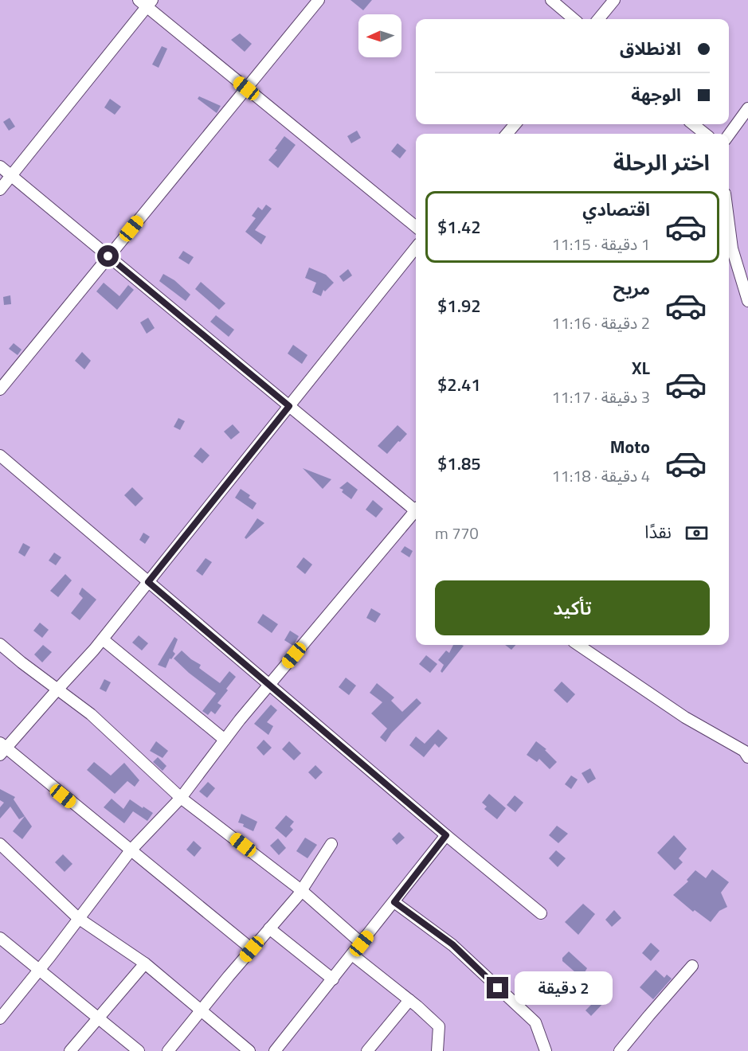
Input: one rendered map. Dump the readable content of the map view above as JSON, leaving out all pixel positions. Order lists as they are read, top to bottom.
{
  "north": "left",
  "page": {
    "banner": ["الانطلاق", "الوجهة"],
    "heading": "اختر الرحلة",
    "list": [
      {
        "name": "اقتصادي",
        "note": "1 دقيقة · 11:15",
        "value": "$1.42"
      },
      {
        "name": "مريح",
        "note": "2 دقيقة · 11:16",
        "value": "$1.92"
      },
      {
        "name": "XL",
        "note": "3 دقيقة · 11:17",
        "value": "$2.41"
      },
      {
        "name": "Moto",
        "note": "4 دقيقة · 11:18",
        "value": "$1.85"
      }
    ],
    "pay": ["نقدًا", "770 m"],
    "buttons": "تأكيد",
    "bubble": "2 دقيقة"
  }
}
